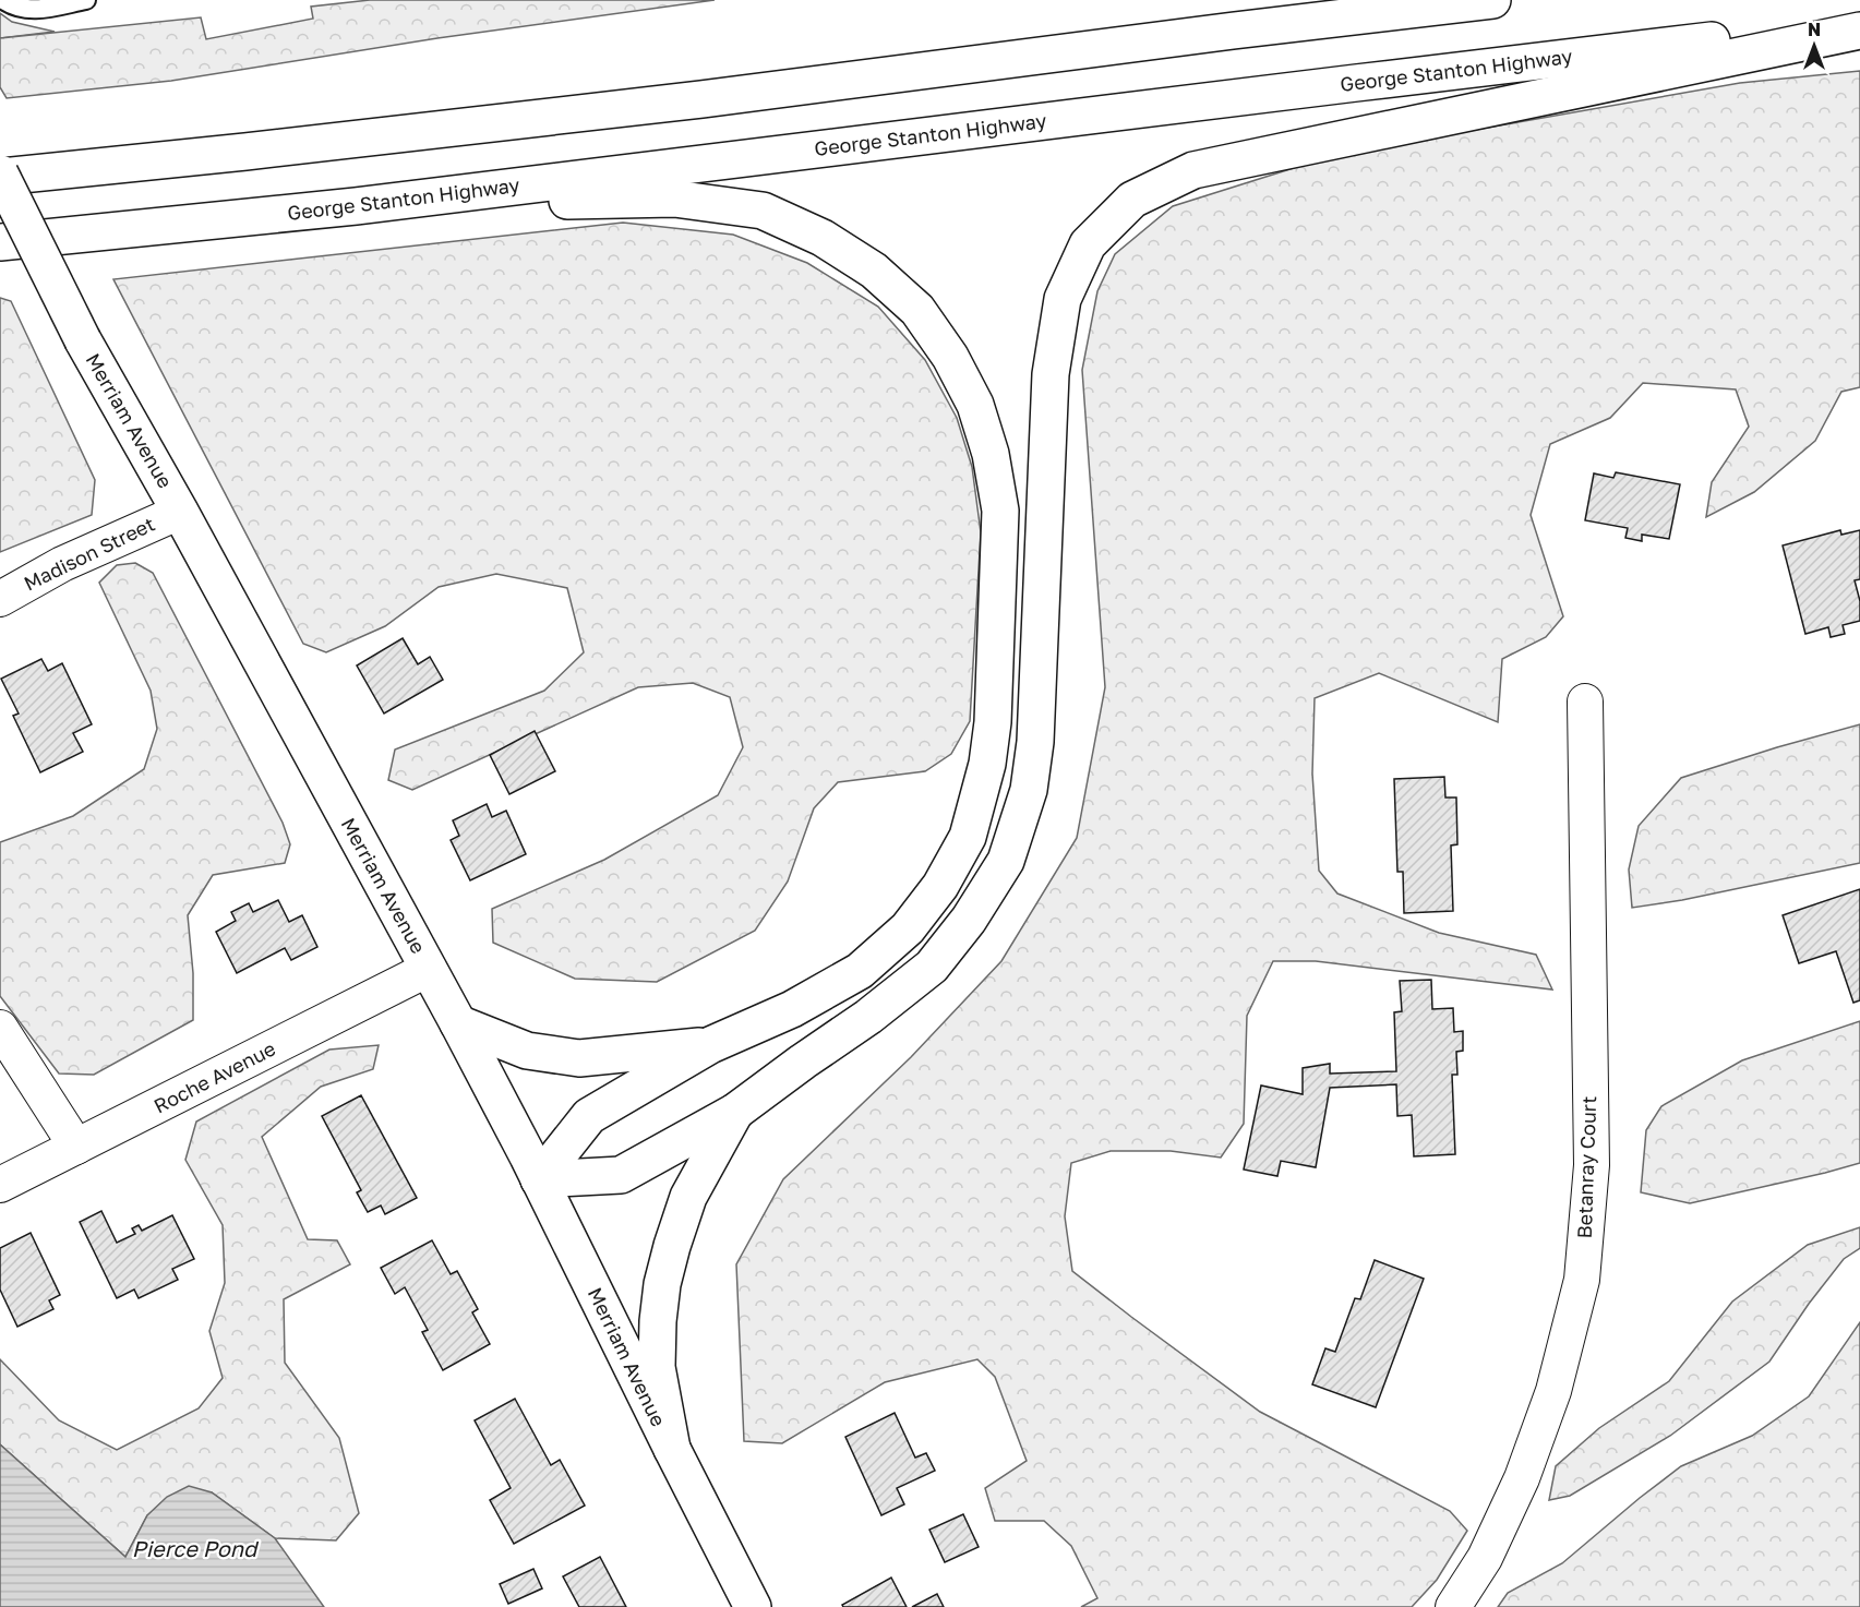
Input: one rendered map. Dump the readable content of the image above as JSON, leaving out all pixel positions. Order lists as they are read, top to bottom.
{
  "streets": {
    "main road": ["George Stanton Highway", "Merriam Avenue"],
    "street": ["Madison Street", "Roche Avenue", "Betanray Court"]
  },
  "crossings": [
    ["Merriam Avenue", "Madison Street"],
    ["Merriam Avenue", "Roche Avenue"]
  ],
  "water": ["Pierce Pond"],
  "north": "top"
}
